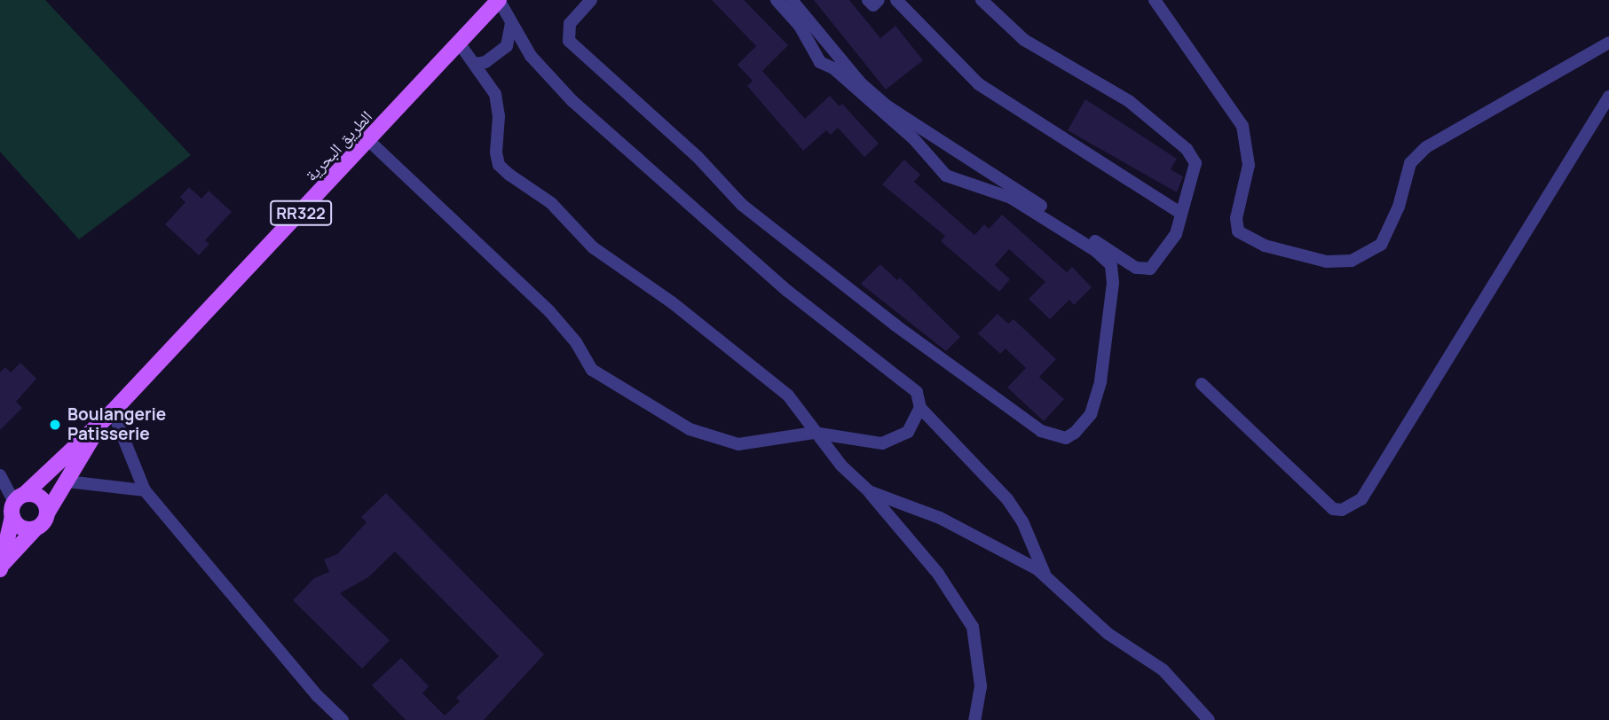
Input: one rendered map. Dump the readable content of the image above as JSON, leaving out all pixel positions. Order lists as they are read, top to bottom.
{
  "streets": {
    "main road": ["الطريق البحرية", "RR322"]
  },
  "crossings": [
    ["الطريق البحرية", "RR322"]
  ],
  "places": ["Boulangerie Patisserie"]
}
